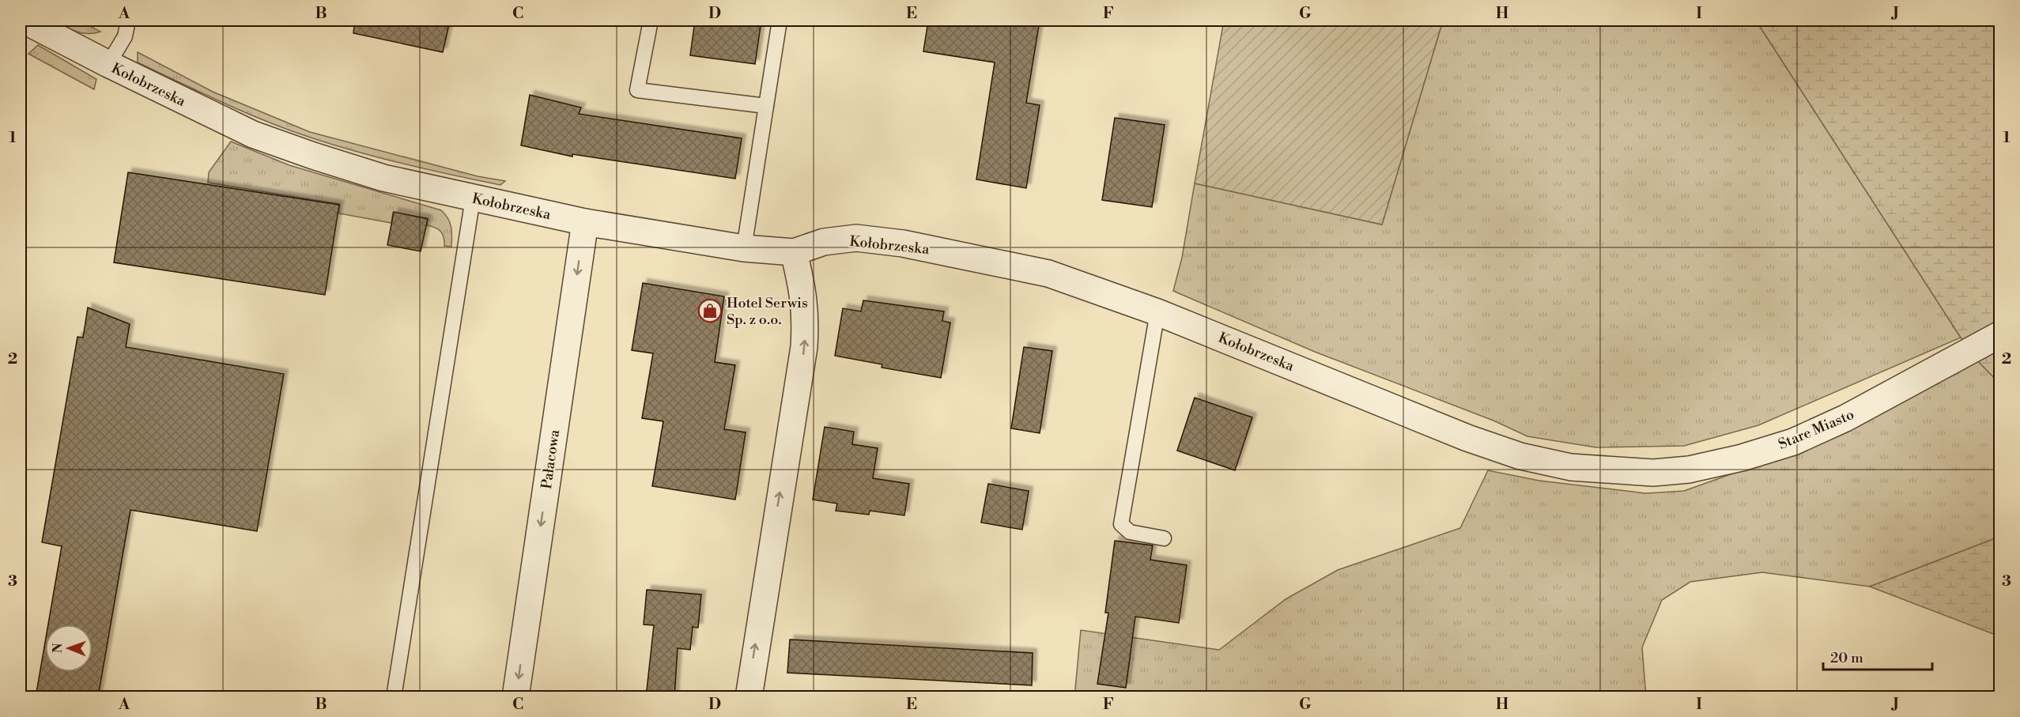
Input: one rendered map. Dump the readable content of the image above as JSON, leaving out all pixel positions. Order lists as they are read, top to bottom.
{
  "streets": {
    "street": ["Kołobrzeska", "Stare Miasto", "Pałacowa"]
  },
  "crossings": [
    ["Kołobrzeska", "Stare Miasto"],
    ["Kołobrzeska", "Pałacowa"]
  ],
  "places": {
    "shop": ["Hotel Serwis Sp. z o.o."]
  },
  "scale_bar": "20 m",
  "north": "left",
  "grid": {
    "columns": [
      "A",
      "B",
      "C",
      "D",
      "E",
      "F",
      "G",
      "H",
      "I",
      "J"
    ],
    "rows": ["1", "2", "3"]
  }
}
